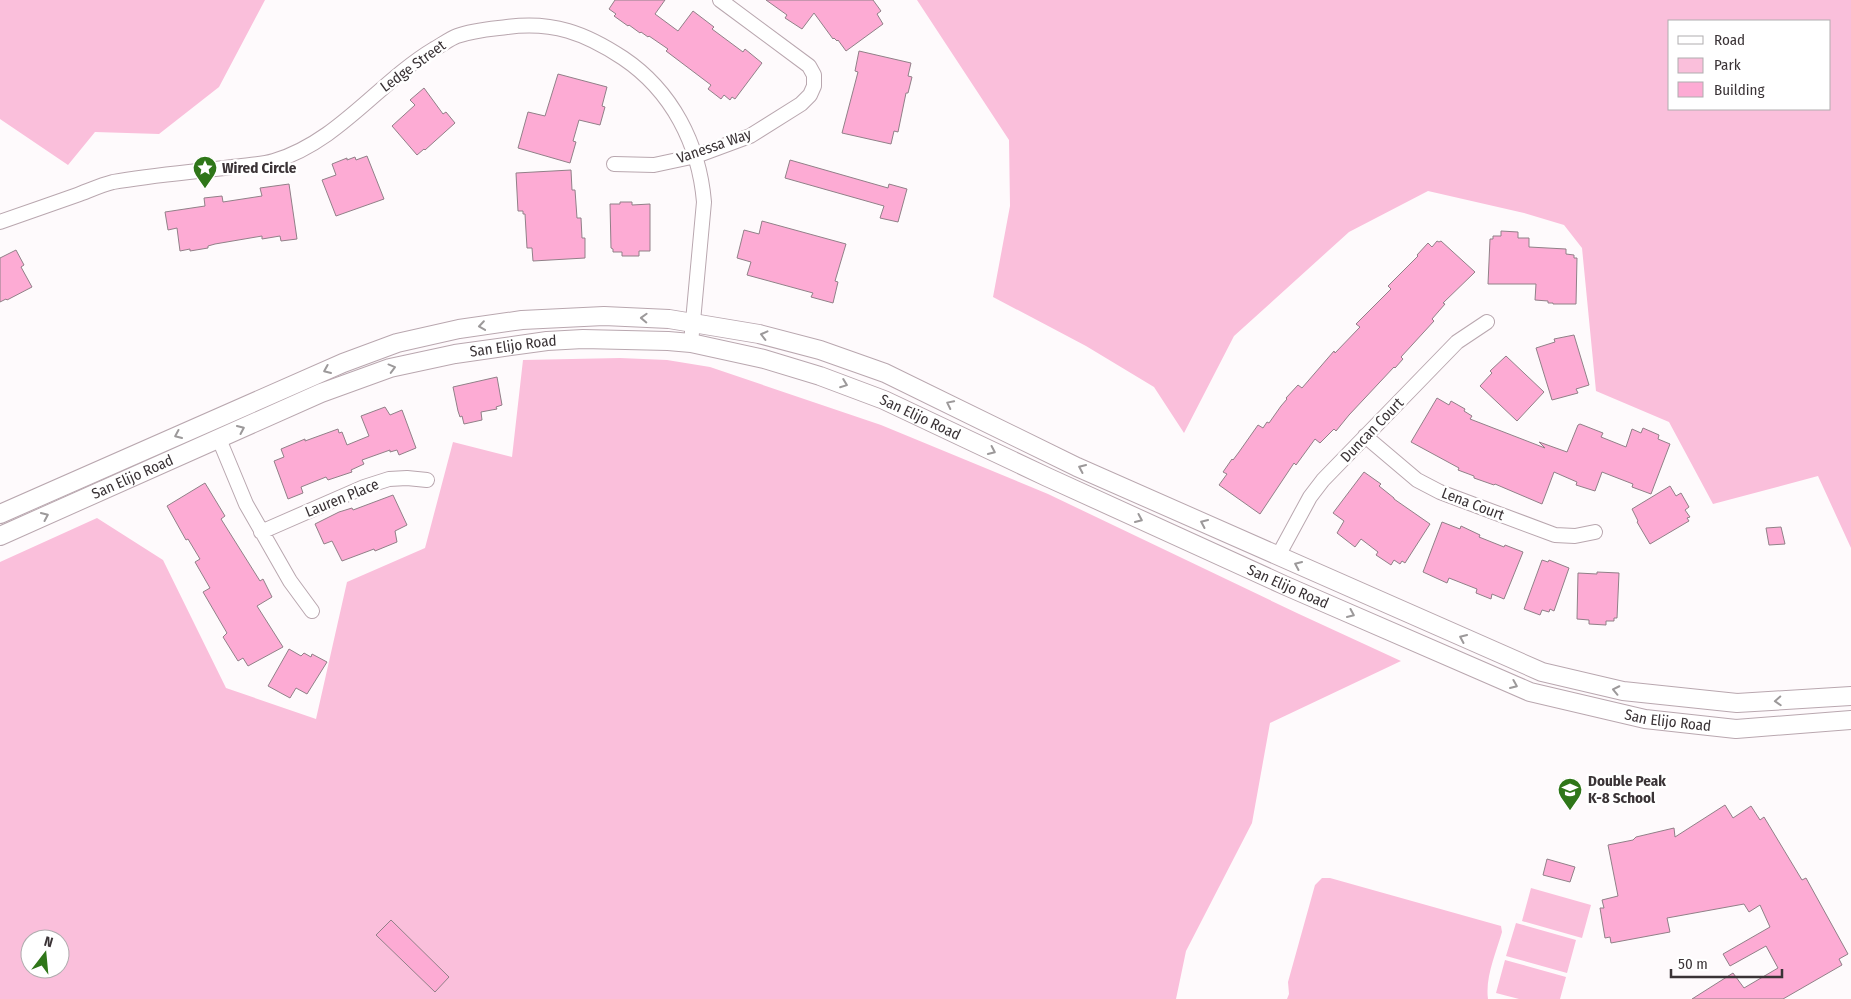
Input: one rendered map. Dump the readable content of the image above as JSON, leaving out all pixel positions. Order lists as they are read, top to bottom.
{
  "streets": {
    "main road": ["San Elijo Road"],
    "street": [
      "Ledge Street",
      "Vanessa Way",
      "Duncan Court",
      "Lauren Place",
      "Lena Court"
    ]
  },
  "crossings": [
    ["Ledge Street", "Vanessa Way"],
    ["Ledge Street", "San Elijo Road"],
    ["San Elijo Road", "Duncan Court"],
    ["Duncan Court", "Lena Court"]
  ],
  "places": {
    "place": ["Wired Circle"],
    "school or university": ["Double Peak K-8 School"]
  },
  "legend": ["Road", "Park", "Building"],
  "scale_bar": "50 m",
  "north": "top"
}
